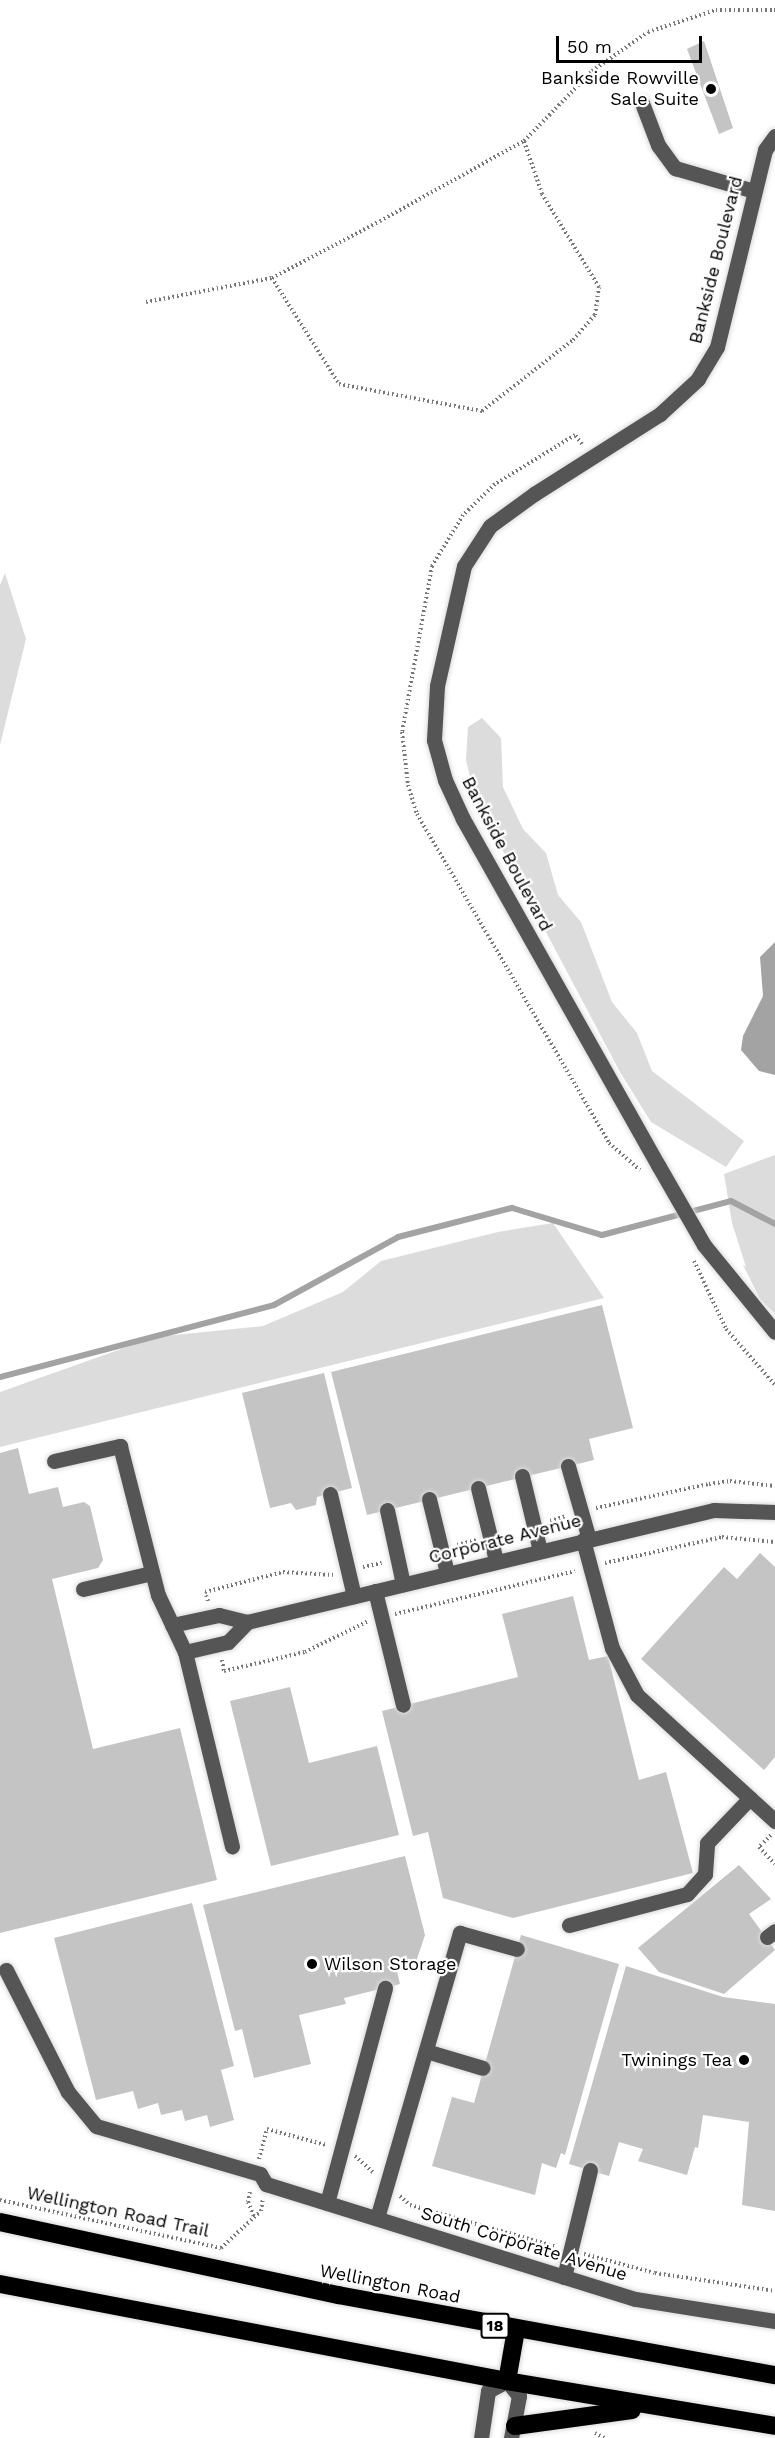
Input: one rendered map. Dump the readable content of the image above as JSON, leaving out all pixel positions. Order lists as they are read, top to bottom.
{
  "streets": {
    "highway": ["Wellington Road", "18"],
    "street": ["Bankside Boulevard", "Corporate Avenue", "South Corporate Avenue"],
    "path": ["Wellington Road Trail"]
  },
  "crossings": [
    ["Wellington Road Trail", "South Corporate Avenue"]
  ],
  "places": ["Bankside Rowville Sale Suite", "Wilson Storage", "Twinings Tea"],
  "scale_bar": "50 m"
}
